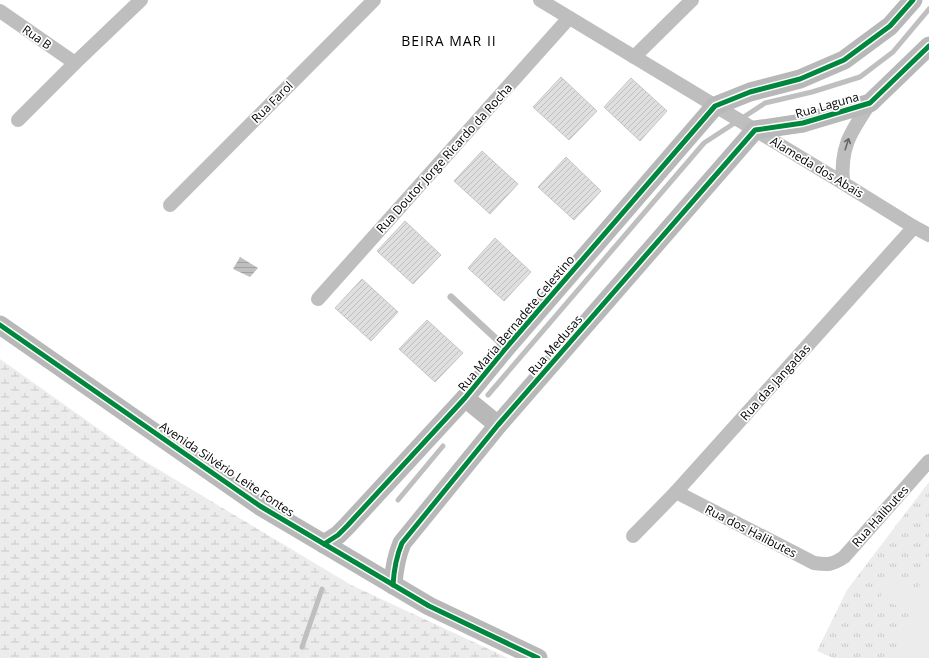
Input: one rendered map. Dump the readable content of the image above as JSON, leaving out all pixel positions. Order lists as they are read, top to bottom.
{
  "streets": {
    "street": [
      "Rua B",
      "Rua Farol",
      "Rua Laguna",
      "Rua Doutor Jorge Ricardo da Rocha",
      "Alameda dos Abais",
      "Rua Maria Bernadete Celestino",
      "Rua Medusas",
      "Rua das Jangadas",
      "Avenida Silvério Leite Fontes",
      "Rua Halibutes",
      "Rua dos Halibutes"
    ]
  },
  "crossings": [
    ["Rua Laguna", "Alameda dos Abais"],
    ["Rua Laguna", "Rua Medusas"],
    ["Rua Doutor Jorge Ricardo da Rocha", "Alameda dos Abais"],
    ["Alameda dos Abais", "Rua Maria Bernadete Celestino"],
    ["Alameda dos Abais", "Rua Medusas"],
    ["Alameda dos Abais", "Rua das Jangadas"],
    ["Rua Maria Bernadete Celestino", "Avenida Silvério Leite Fontes"],
    ["Rua Medusas", "Avenida Silvério Leite Fontes"],
    ["Rua das Jangadas", "Rua dos Halibutes"],
    ["Rua Halibutes", "Rua dos Halibutes"]
  ],
  "districts": ["BEIRA MAR II"]
}
